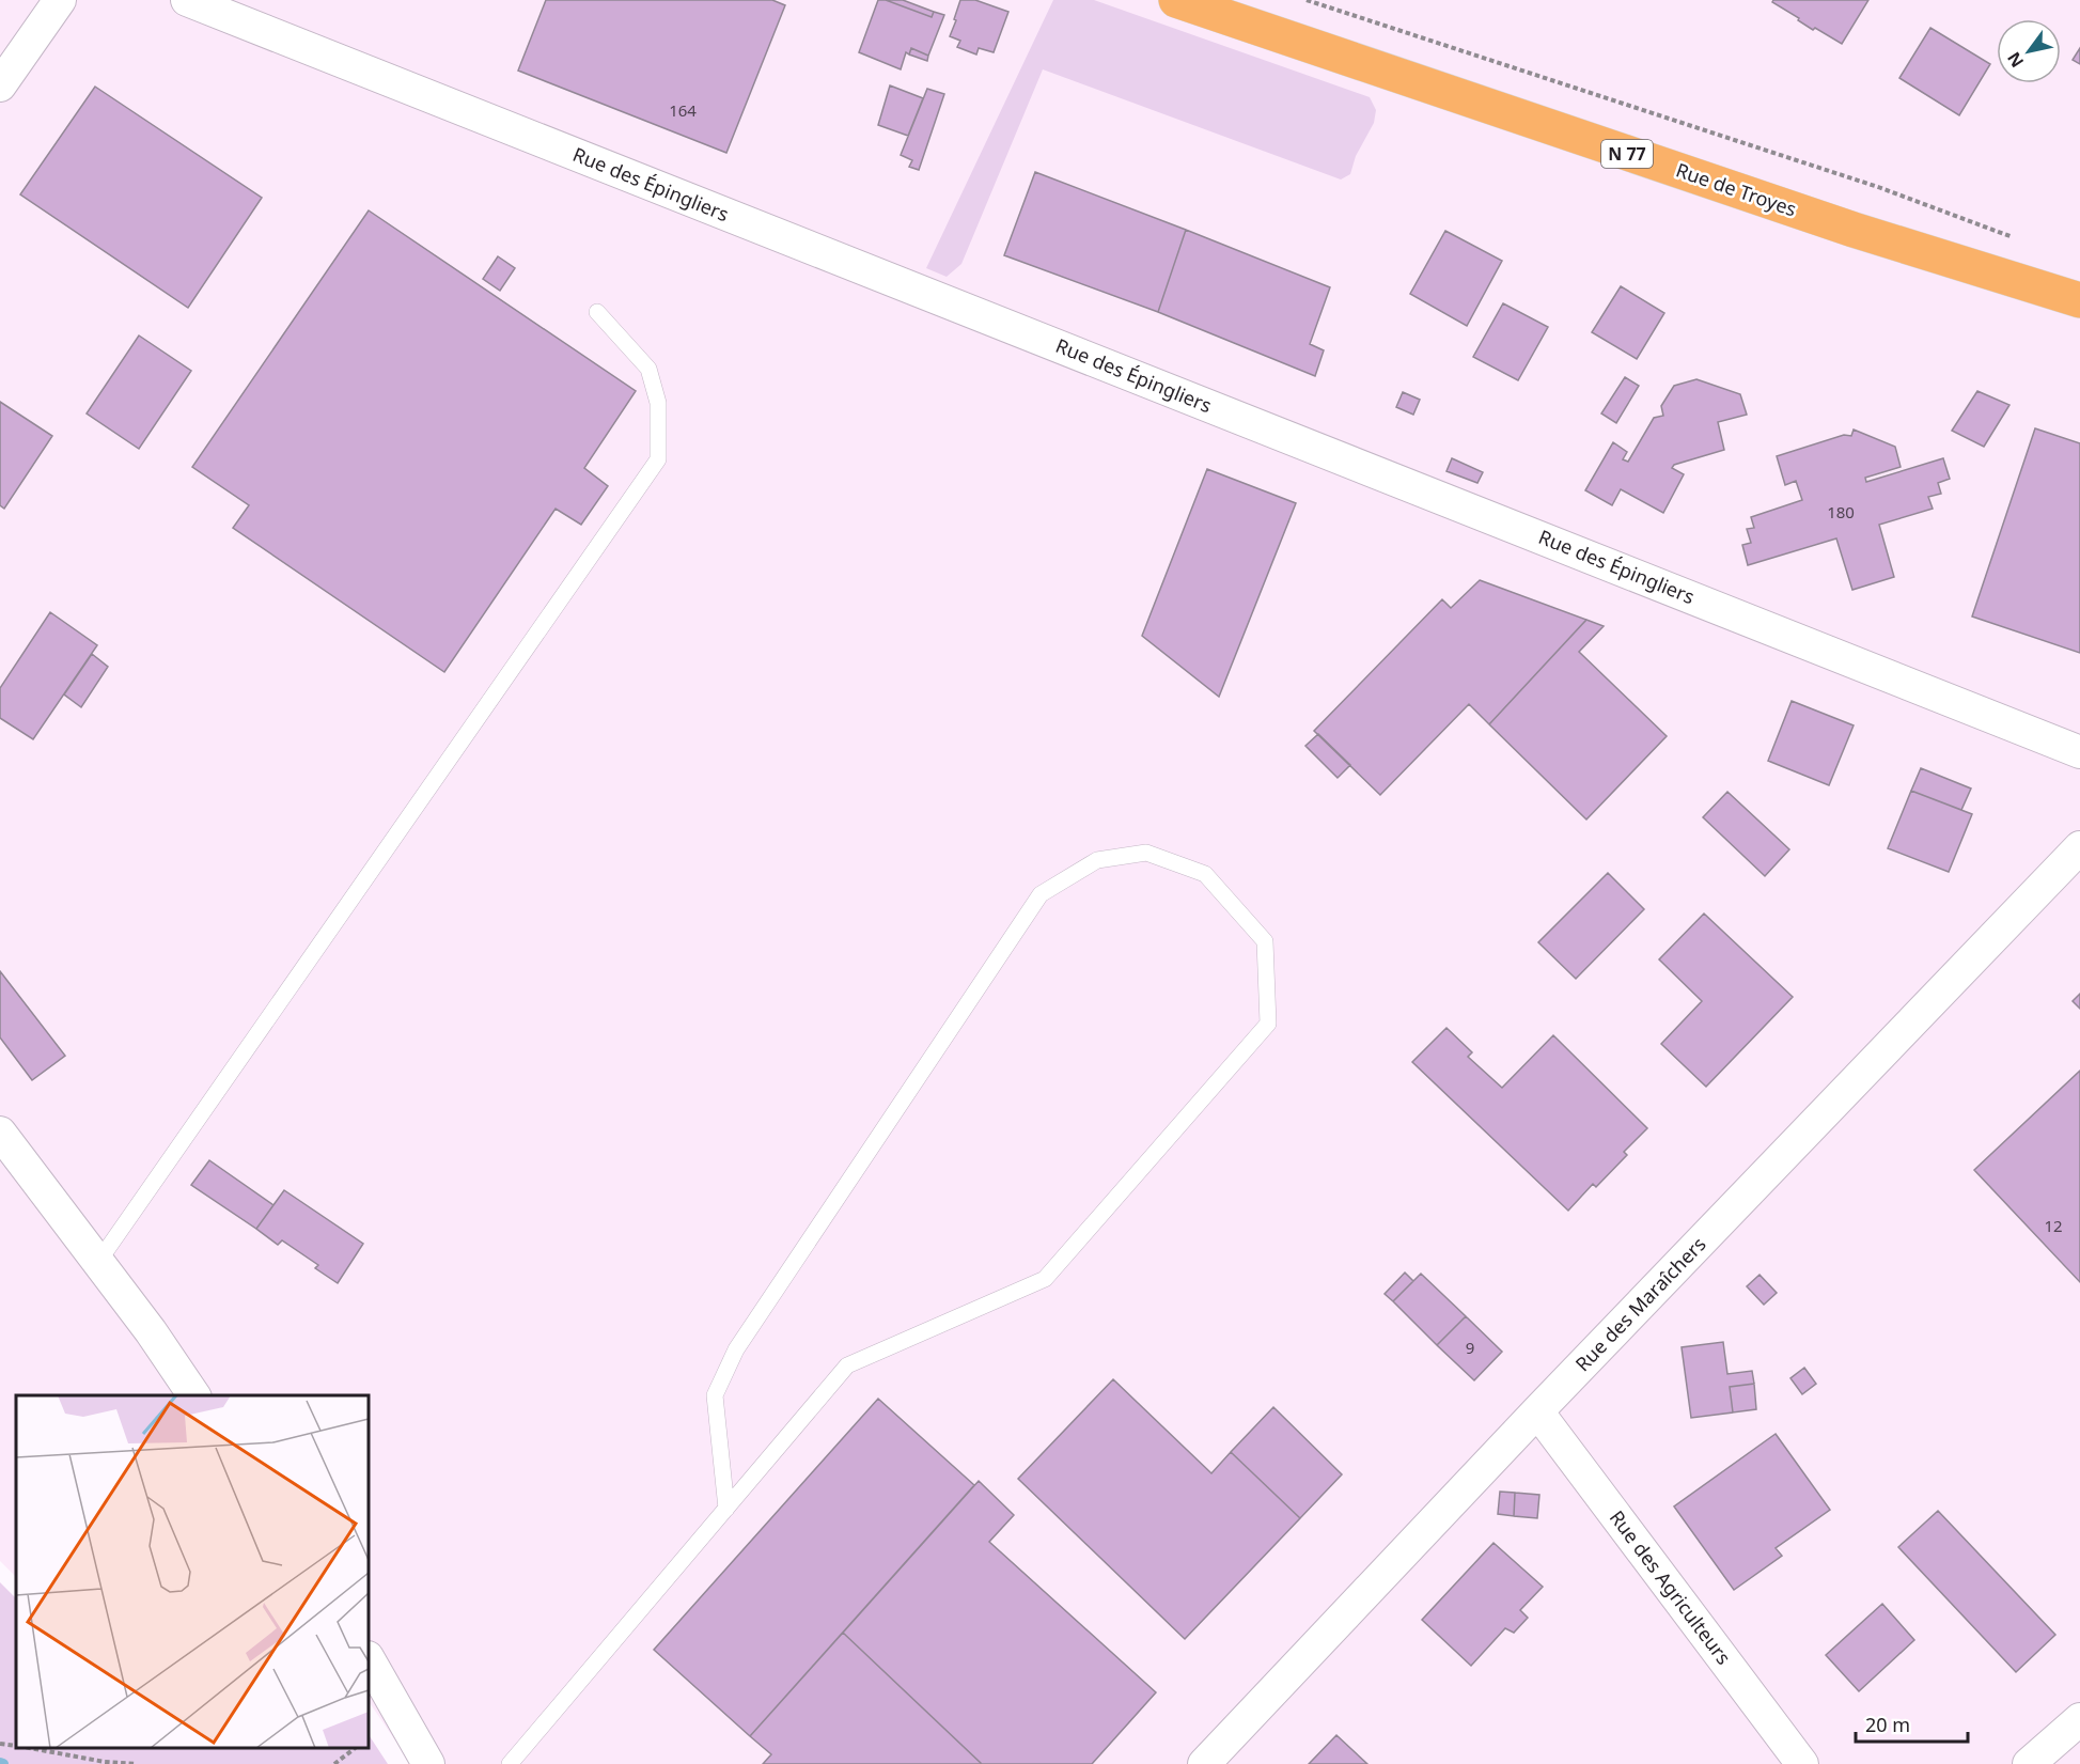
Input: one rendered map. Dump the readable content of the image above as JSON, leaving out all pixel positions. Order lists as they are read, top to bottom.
{
  "streets": {
    "main road": ["N 77", "Rue de Troyes"],
    "street": ["Rue des Épingliers", "Rue des Maraîchers", "Rue des Agriculteurs"]
  },
  "crossings": [
    ["Rue des Maraîchers", "Rue des Agriculteurs"]
  ],
  "house_numbers": [
    "164",
    "180",
    "12",
    "9"
  ],
  "scale_bar": "20 m",
  "north": "bottom left"
}
